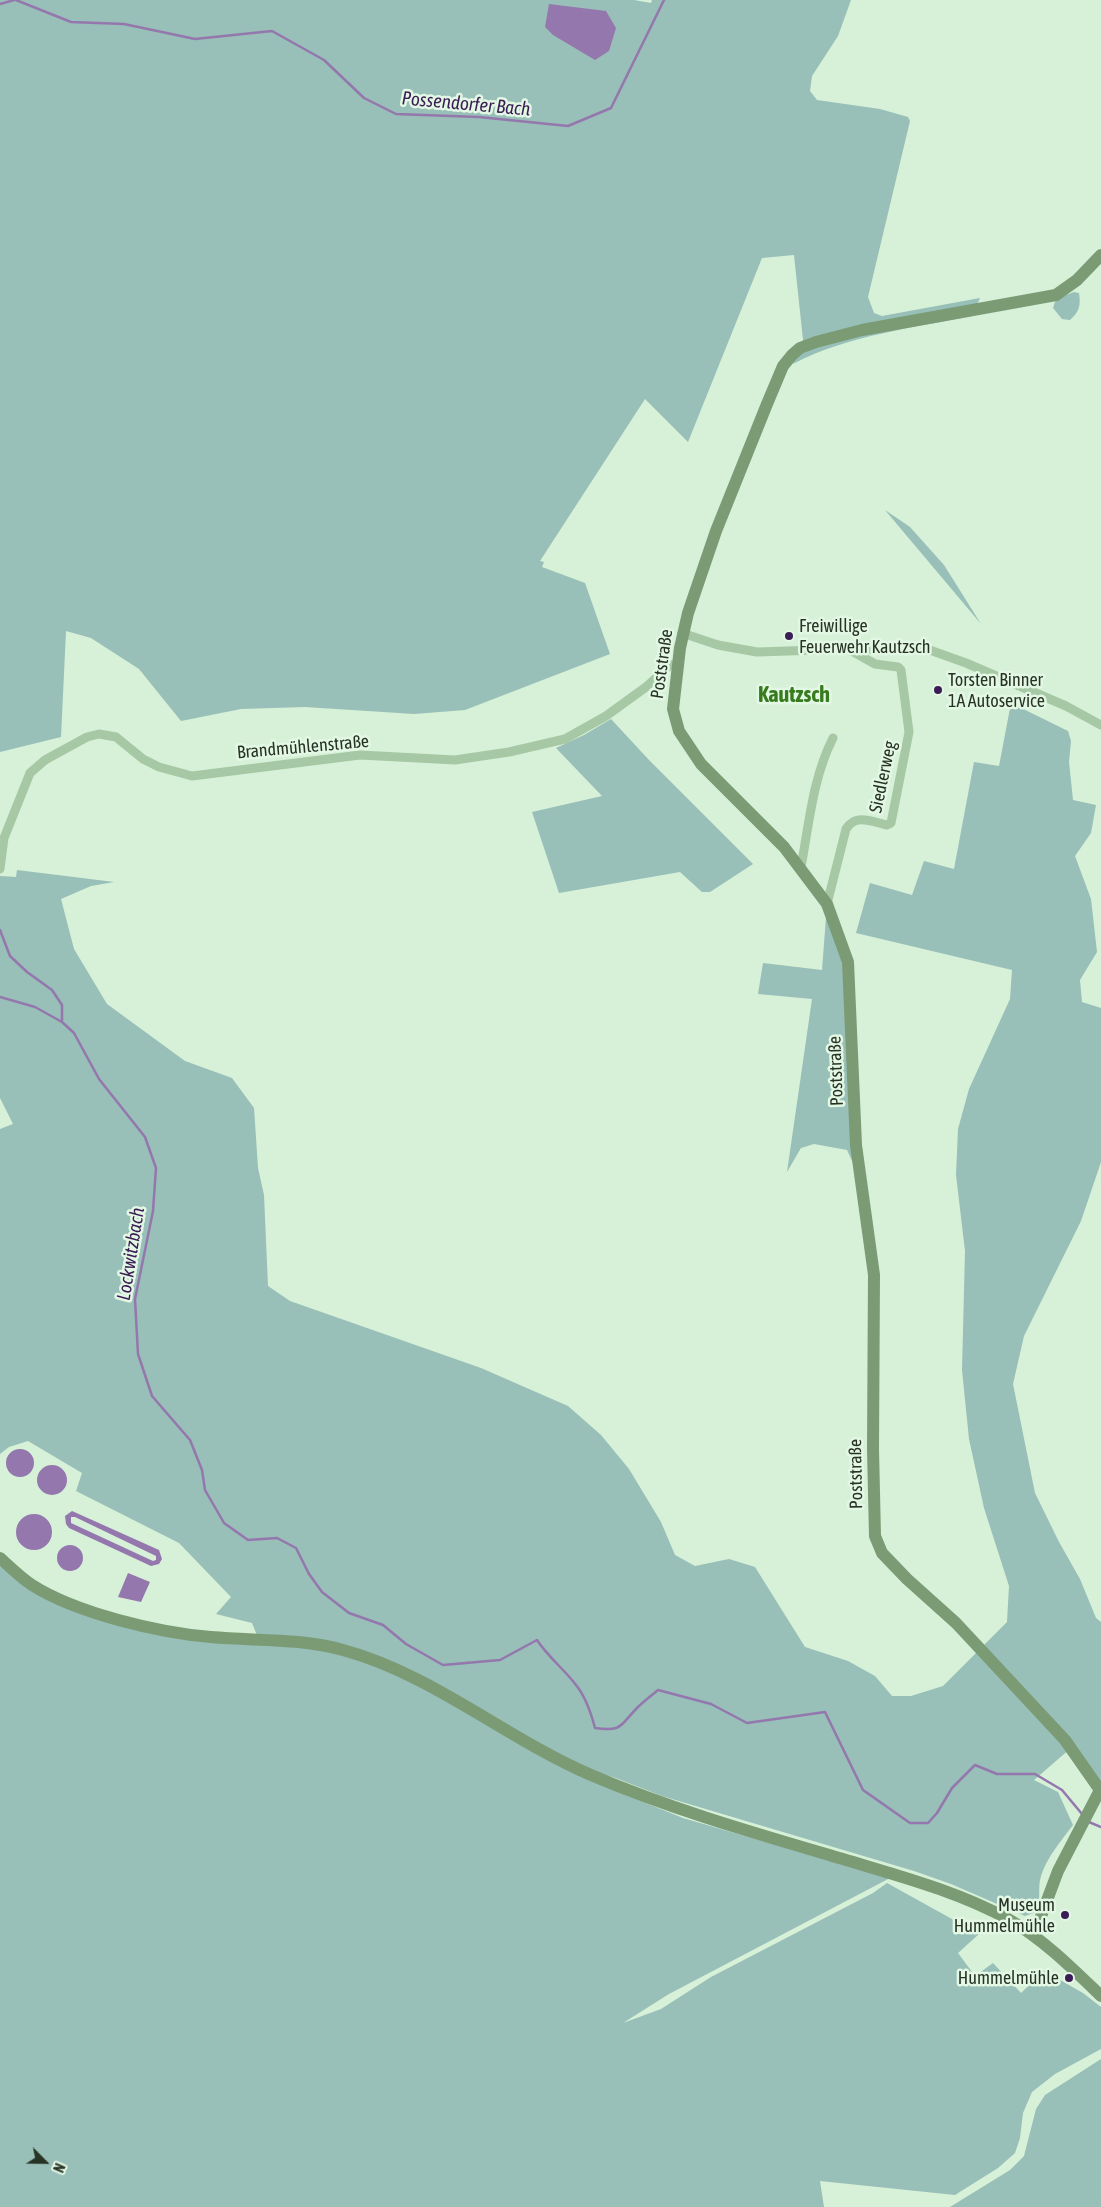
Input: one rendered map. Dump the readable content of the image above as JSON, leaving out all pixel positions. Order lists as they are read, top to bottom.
{
  "streets": {
    "street": ["Poststraße", "Brandmühlenstraße", "Siedlerweg"]
  },
  "crossings": [
    ["Poststraße", "Brandmühlenstraße"],
    ["Poststraße", "Siedlerweg"]
  ],
  "districts": ["Kautzsch"],
  "water": ["Possendorfer Bach", "Lockwitzbach"],
  "places": [
    "Freiwillige Feuerwehr Kautzsch",
    "Torsten Binner 1A Autoservice",
    "Museum Hummelmühle",
    "Hummelmühle"
  ],
  "north": "bottom right"
}
